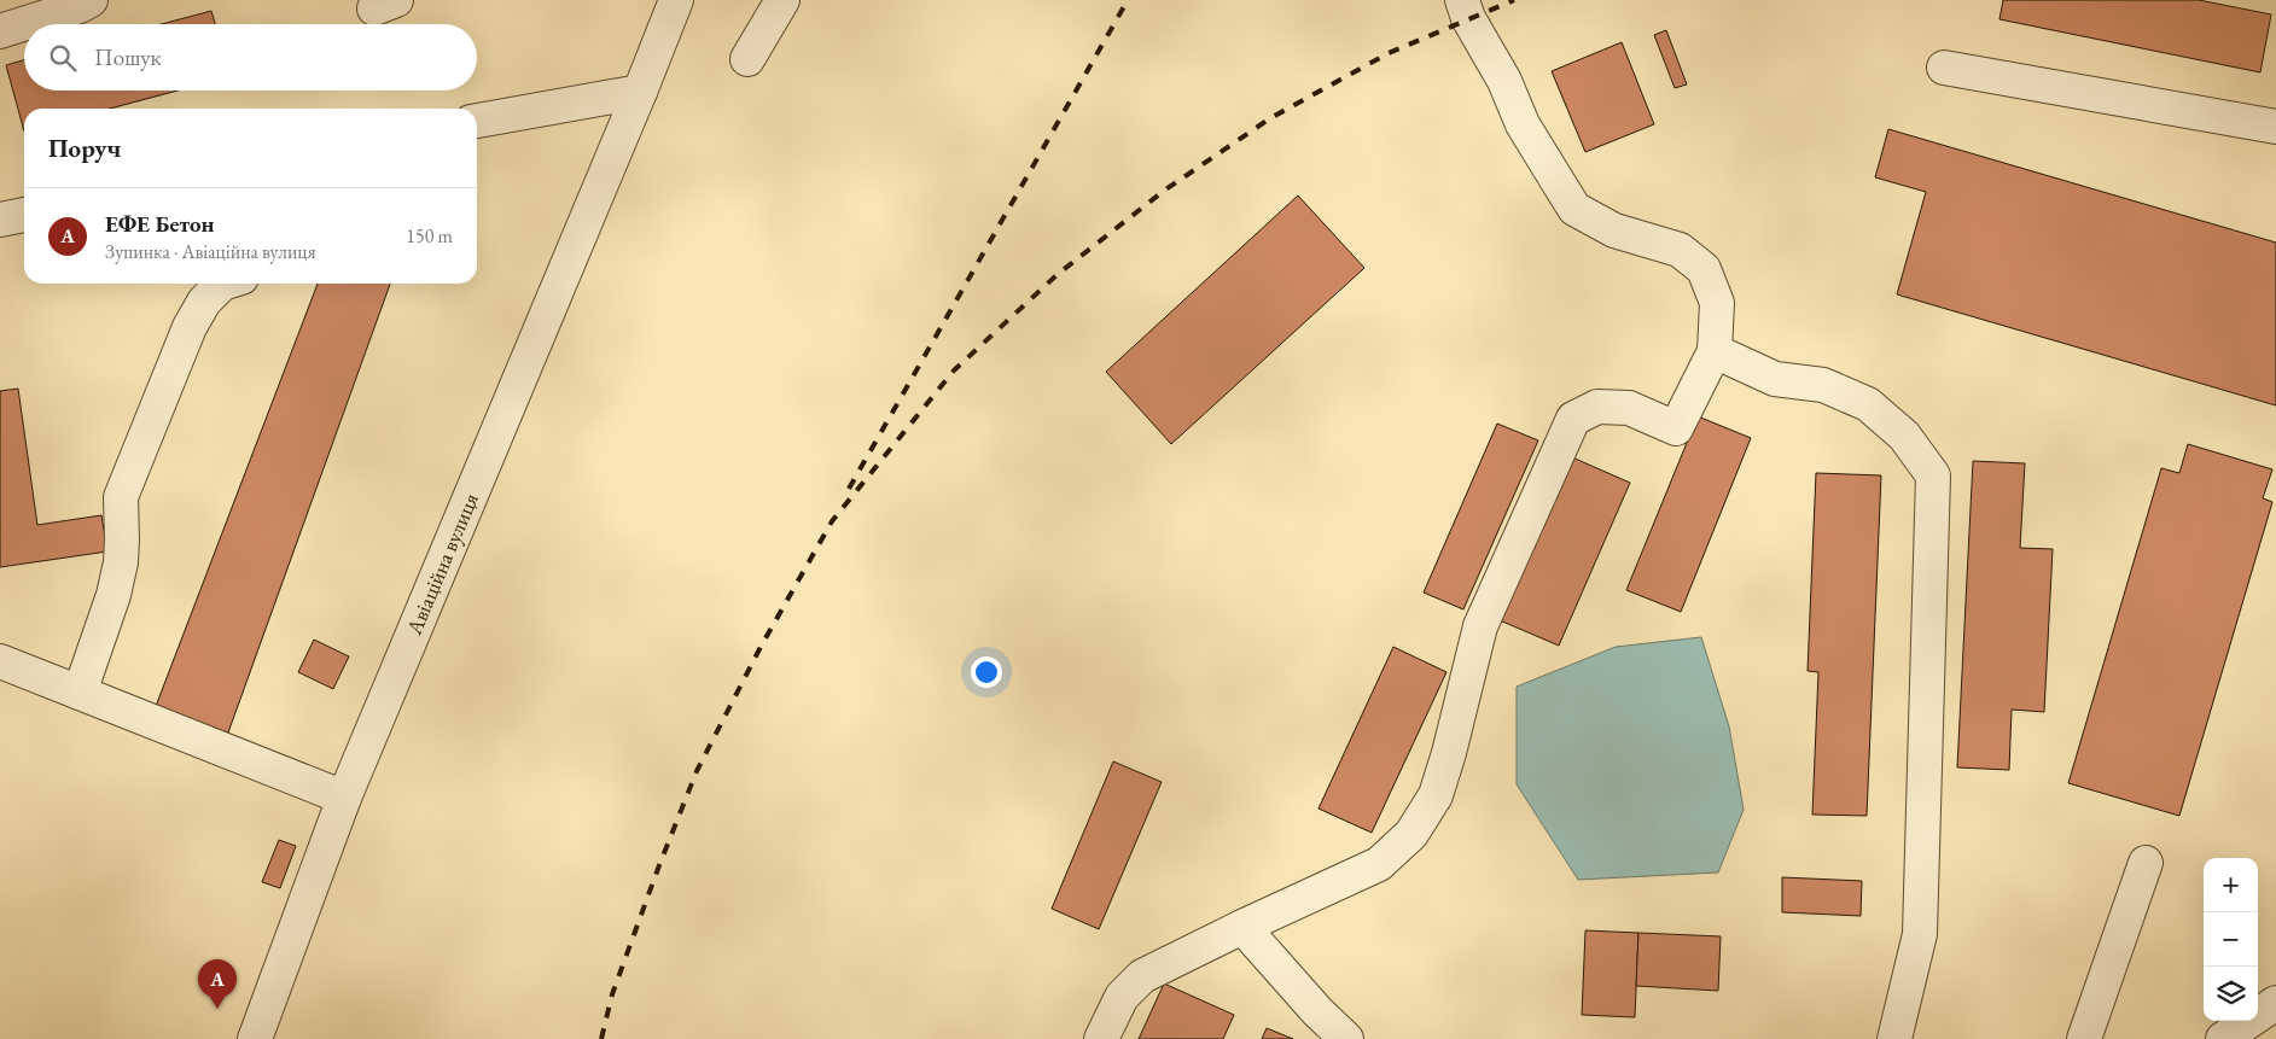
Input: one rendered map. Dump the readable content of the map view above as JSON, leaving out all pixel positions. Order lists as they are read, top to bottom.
{
  "streets": {
    "street": ["Авіаційна вулиця"]
  },
  "page": {
    "search": "Пошук",
    "heading": "Поруч",
    "list": [
      {
        "mark": "A",
        "name": "ЕФЕ Бетон",
        "note": "Зупинка · Авіаційна вулиця",
        "value": "150 m"
      }
    ],
    "map_buttons": ["+", "−"],
    "pins": "A"
  }
}
